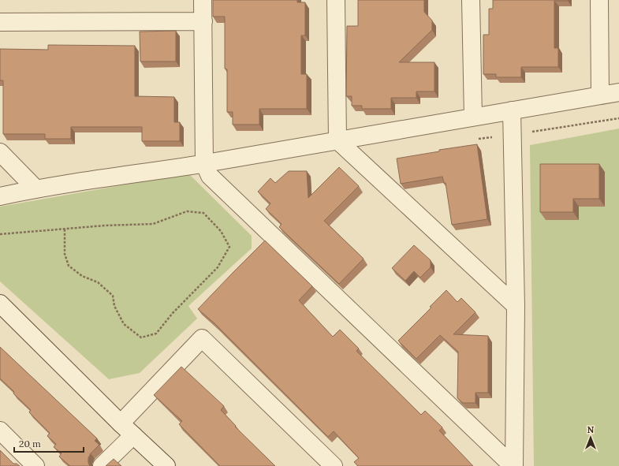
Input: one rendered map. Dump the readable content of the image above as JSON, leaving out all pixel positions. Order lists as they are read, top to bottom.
{
  "scale_bar": "20 m",
  "north": "top"
}
